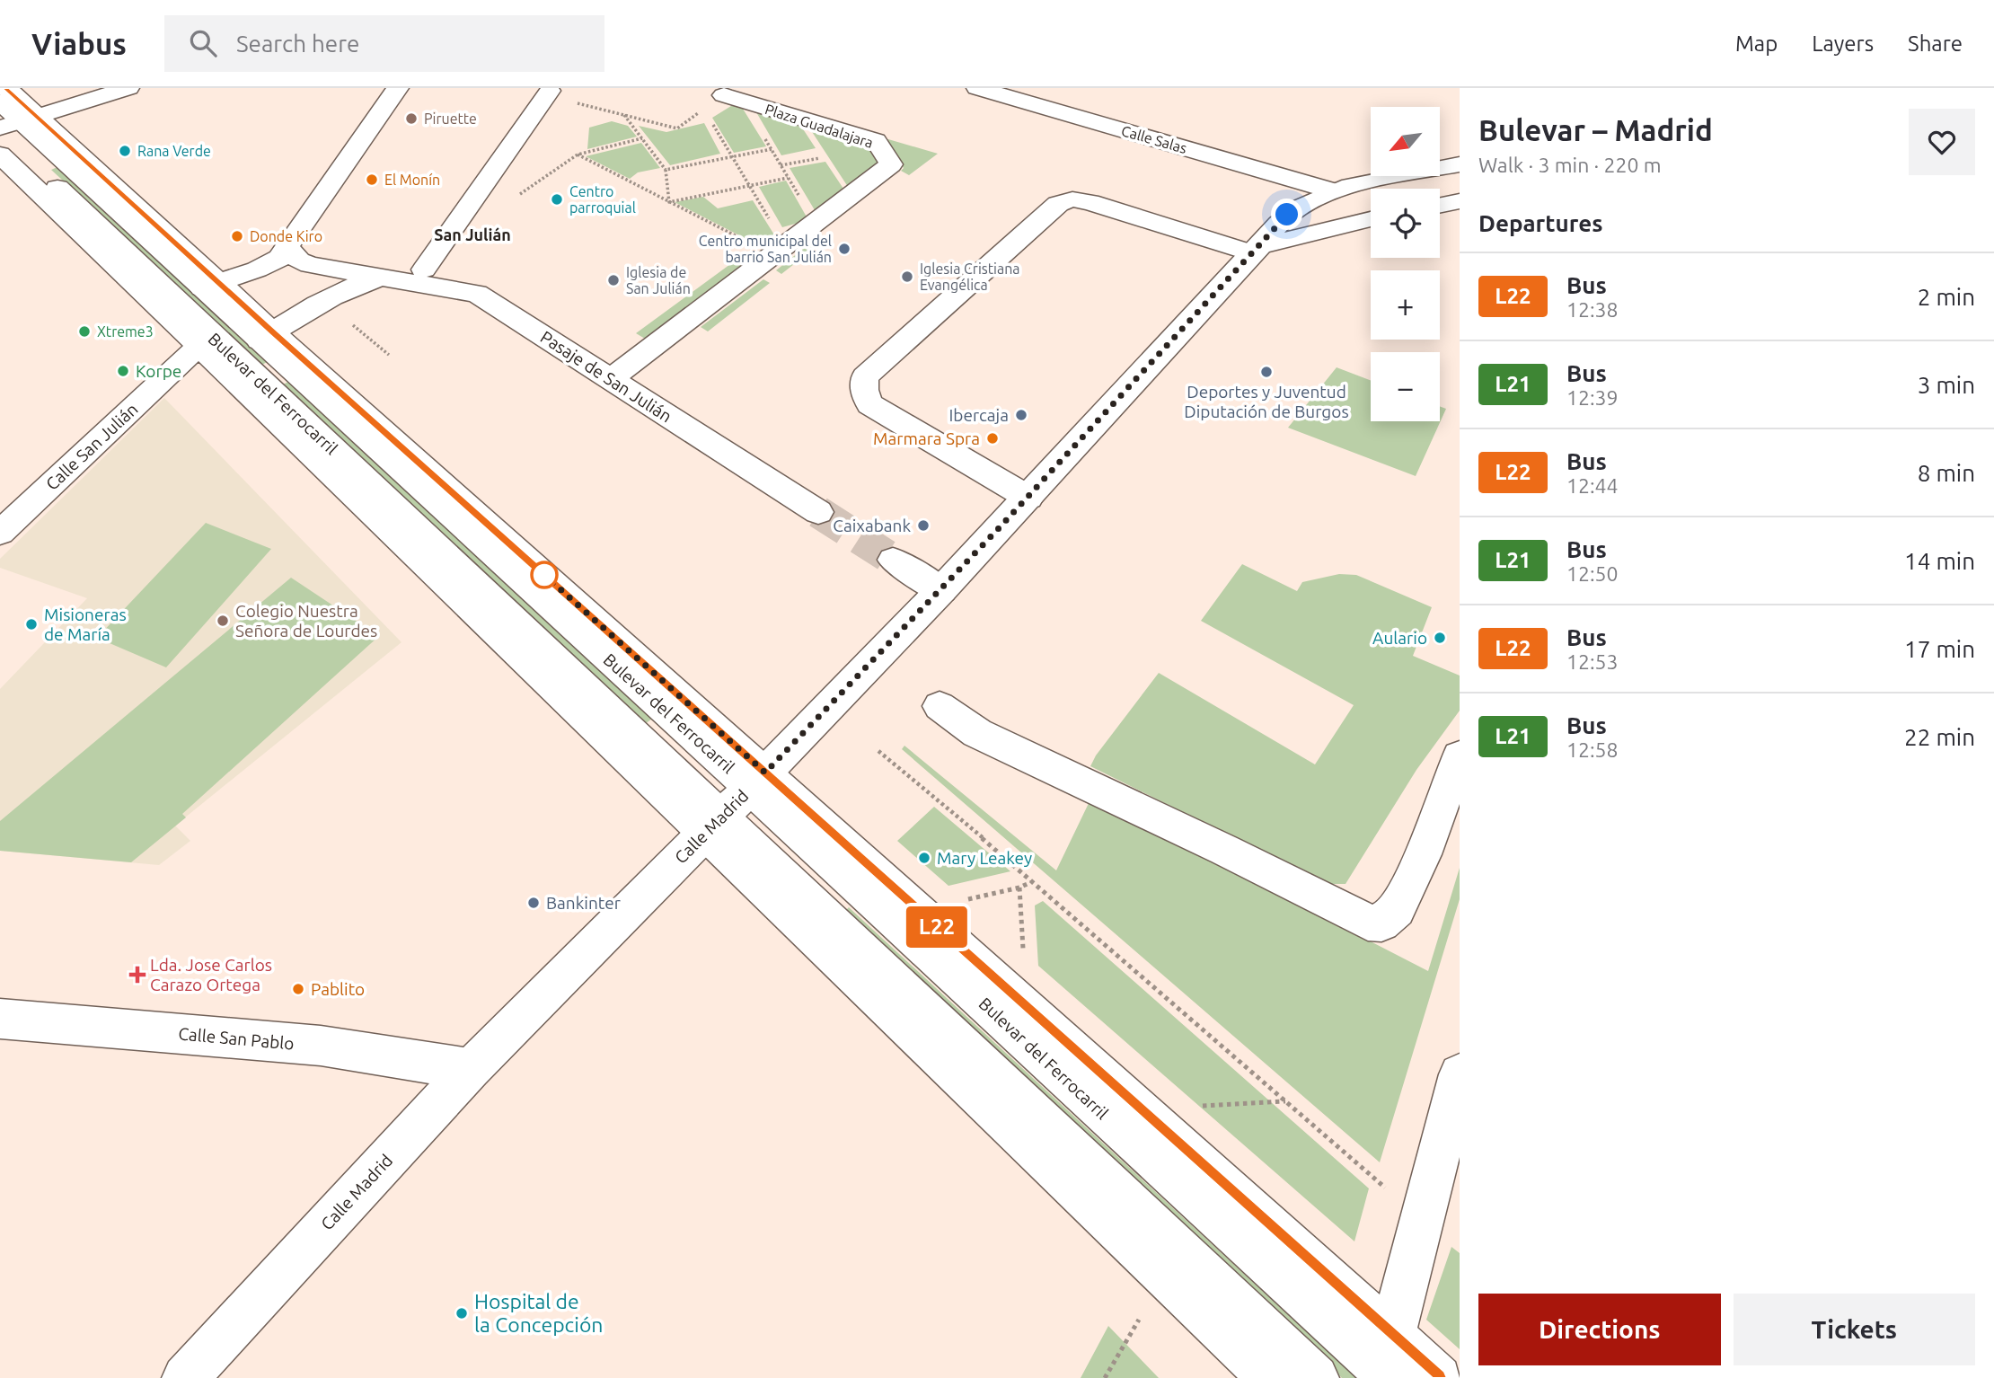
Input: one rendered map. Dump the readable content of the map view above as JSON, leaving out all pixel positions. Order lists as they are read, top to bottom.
{
  "streets": {
    "main road": [
      "Plaza Guadalajara",
      "Calle Salas",
      "Pasaje de San Julián",
      "Bulevar del Ferrocarril",
      "Calle San Julián",
      "Calle Madrid",
      "Calle San Pablo"
    ]
  },
  "crossings": [
    ["Plaza Guadalajara", "Pasaje de San Julián"],
    ["Calle Salas", "Calle Madrid"],
    ["Bulevar del Ferrocarril", "Calle San Julián"],
    ["Bulevar del Ferrocarril", "Calle Madrid"],
    ["Calle Madrid", "Calle San Pablo"]
  ],
  "districts": ["San Julián"],
  "places": {
    "other": [
      "Piruette",
      "Rana Verde",
      "El Monín",
      "Centro parroquial",
      "Donde Kiro",
      "Centro municipal del barrio San Julián",
      "Iglesia Cristiana Evangélica",
      "Iglesia de San Julián",
      "Xtreme3",
      "Korpe",
      "Deportes y Juventud Diputación de Burgos",
      "Ibercaja",
      "Marmara Spra",
      "Caixabank",
      "Colegio Nuestra Señora de Lourdes",
      "Misioneras de María",
      "Aulario",
      "Mary Leakey",
      "Bankinter",
      "Pablito",
      "Hospital de la Concepción"
    ],
    "health": ["Lda. Jose Carlos Carazo Ortega"]
  },
  "lines": ["bus line L22"],
  "north": "bottom left",
  "page": {
    "header": "Viabus",
    "search": "Search here",
    "nav": ["Map", "Layers", "Share"],
    "on_map": "L22",
    "heading": [
      ["Bulevar – Madrid", "Walk · 3 min · 220 m"],
      "Departures"
    ],
    "map_buttons": ["+", "−"],
    "list": [
      {
        "mark": "L22",
        "name": "Bus",
        "note": "12:38",
        "value": "2 min"
      },
      {
        "mark": "L21",
        "name": "Bus",
        "note": "12:39",
        "value": "3 min"
      },
      {
        "mark": "L22",
        "name": "Bus",
        "note": "12:44",
        "value": "8 min"
      },
      {
        "mark": "L21",
        "name": "Bus",
        "note": "12:50",
        "value": "14 min"
      },
      {
        "mark": "L22",
        "name": "Bus",
        "note": "12:53",
        "value": "17 min"
      },
      {
        "mark": "L21",
        "name": "Bus",
        "note": "12:58",
        "value": "22 min"
      }
    ],
    "buttons": ["Directions", "Tickets"]
  }
}
